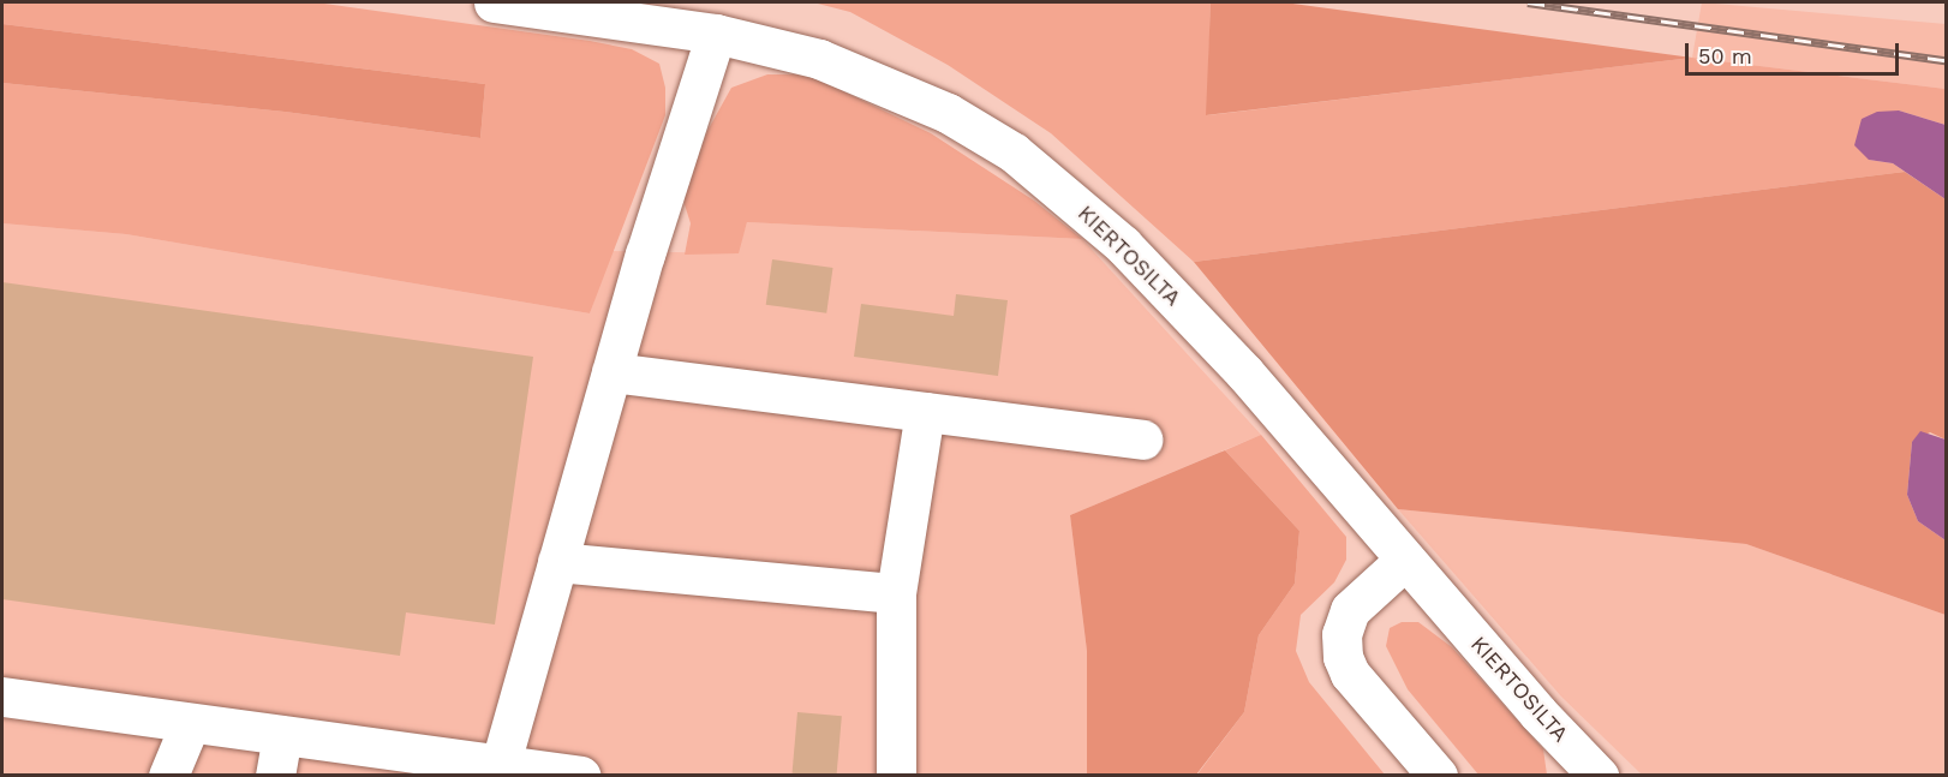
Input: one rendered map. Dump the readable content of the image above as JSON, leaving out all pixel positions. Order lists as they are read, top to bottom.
{
  "streets": {
    "street": ["KIERTOSILTA"]
  },
  "scale_bar": "50 m"
}
